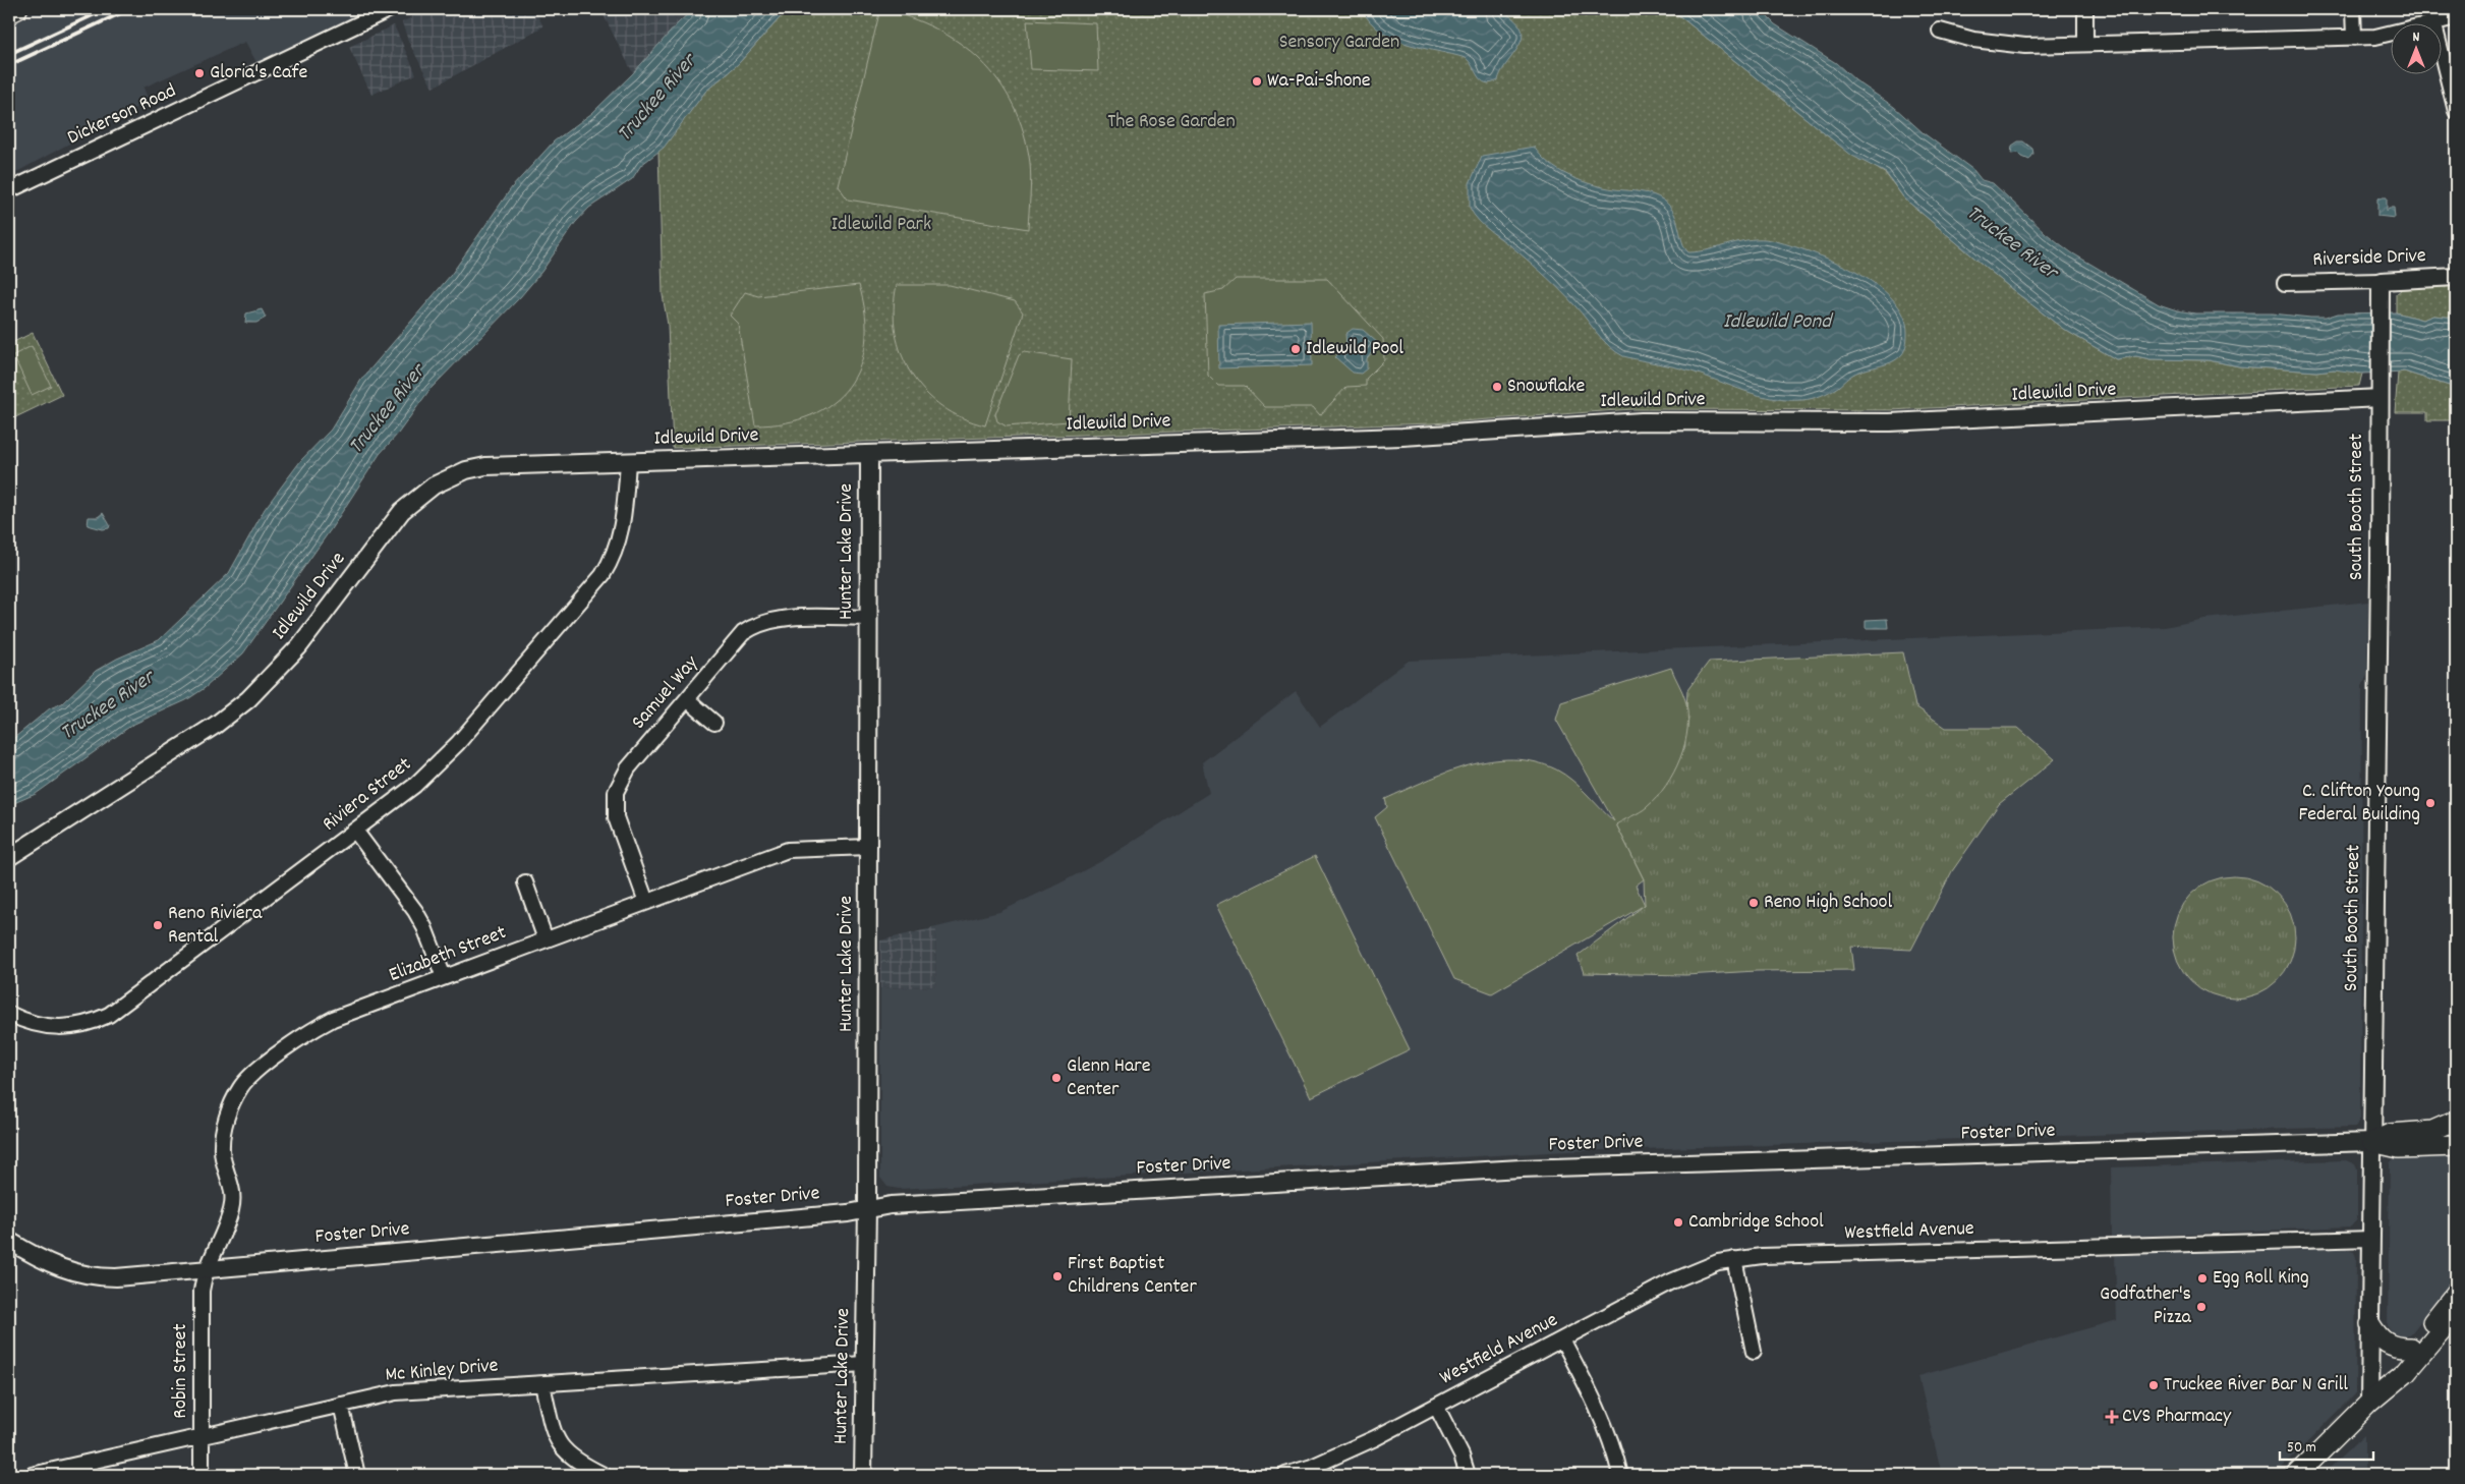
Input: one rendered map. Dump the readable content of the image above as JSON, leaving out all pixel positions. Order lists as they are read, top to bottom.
{
  "streets": {
    "street": [
      "Dickerson Road",
      "Riverside Drive",
      "Idlewild Drive",
      "South Booth Street",
      "Hunter Lake Drive",
      "Samuel Way",
      "Riviera Street",
      "Elizabeth Street",
      "Foster Drive",
      "Westfield Avenue",
      "Robin Street",
      "Mc Kinley Drive"
    ]
  },
  "crossings": [
    ["Riverside Drive", "South Booth Street"],
    ["Idlewild Drive", "South Booth Street"],
    ["Idlewild Drive", "Hunter Lake Drive"],
    ["Idlewild Drive", "Riviera Street"],
    ["South Booth Street", "Foster Drive"],
    ["South Booth Street", "Westfield Avenue"],
    ["Hunter Lake Drive", "Samuel Way"],
    ["Hunter Lake Drive", "Elizabeth Street"],
    ["Hunter Lake Drive", "Foster Drive"],
    ["Hunter Lake Drive", "Mc Kinley Drive"],
    ["Samuel Way", "Elizabeth Street"],
    ["Elizabeth Street", "Foster Drive"],
    ["Elizabeth Street", "Robin Street"],
    ["Foster Drive", "Robin Street"],
    ["Robin Street", "Mc Kinley Drive"]
  ],
  "water": ["Truckee River", "Idlewild Pond"],
  "parks": ["Sensory Garden", "The Rose Garden", "Idlewild Park"],
  "places": {
    "other": [
      "Gloria's Cafe",
      "Wa-Pai-Shone",
      "Idlewild Pool",
      "Snowflake",
      "C. Clifton Young Federal Building",
      "Reno High School",
      "Reno Riviera Rental",
      "Glenn Hare Center",
      "Cambridge School",
      "First Baptist Childrens Center",
      "Egg Roll King",
      "Godfather's Pizza",
      "Truckee River Bar N Grill"
    ],
    "health": ["CVS Pharmacy"]
  },
  "scale_bar": "50 m",
  "north": "top"
}
